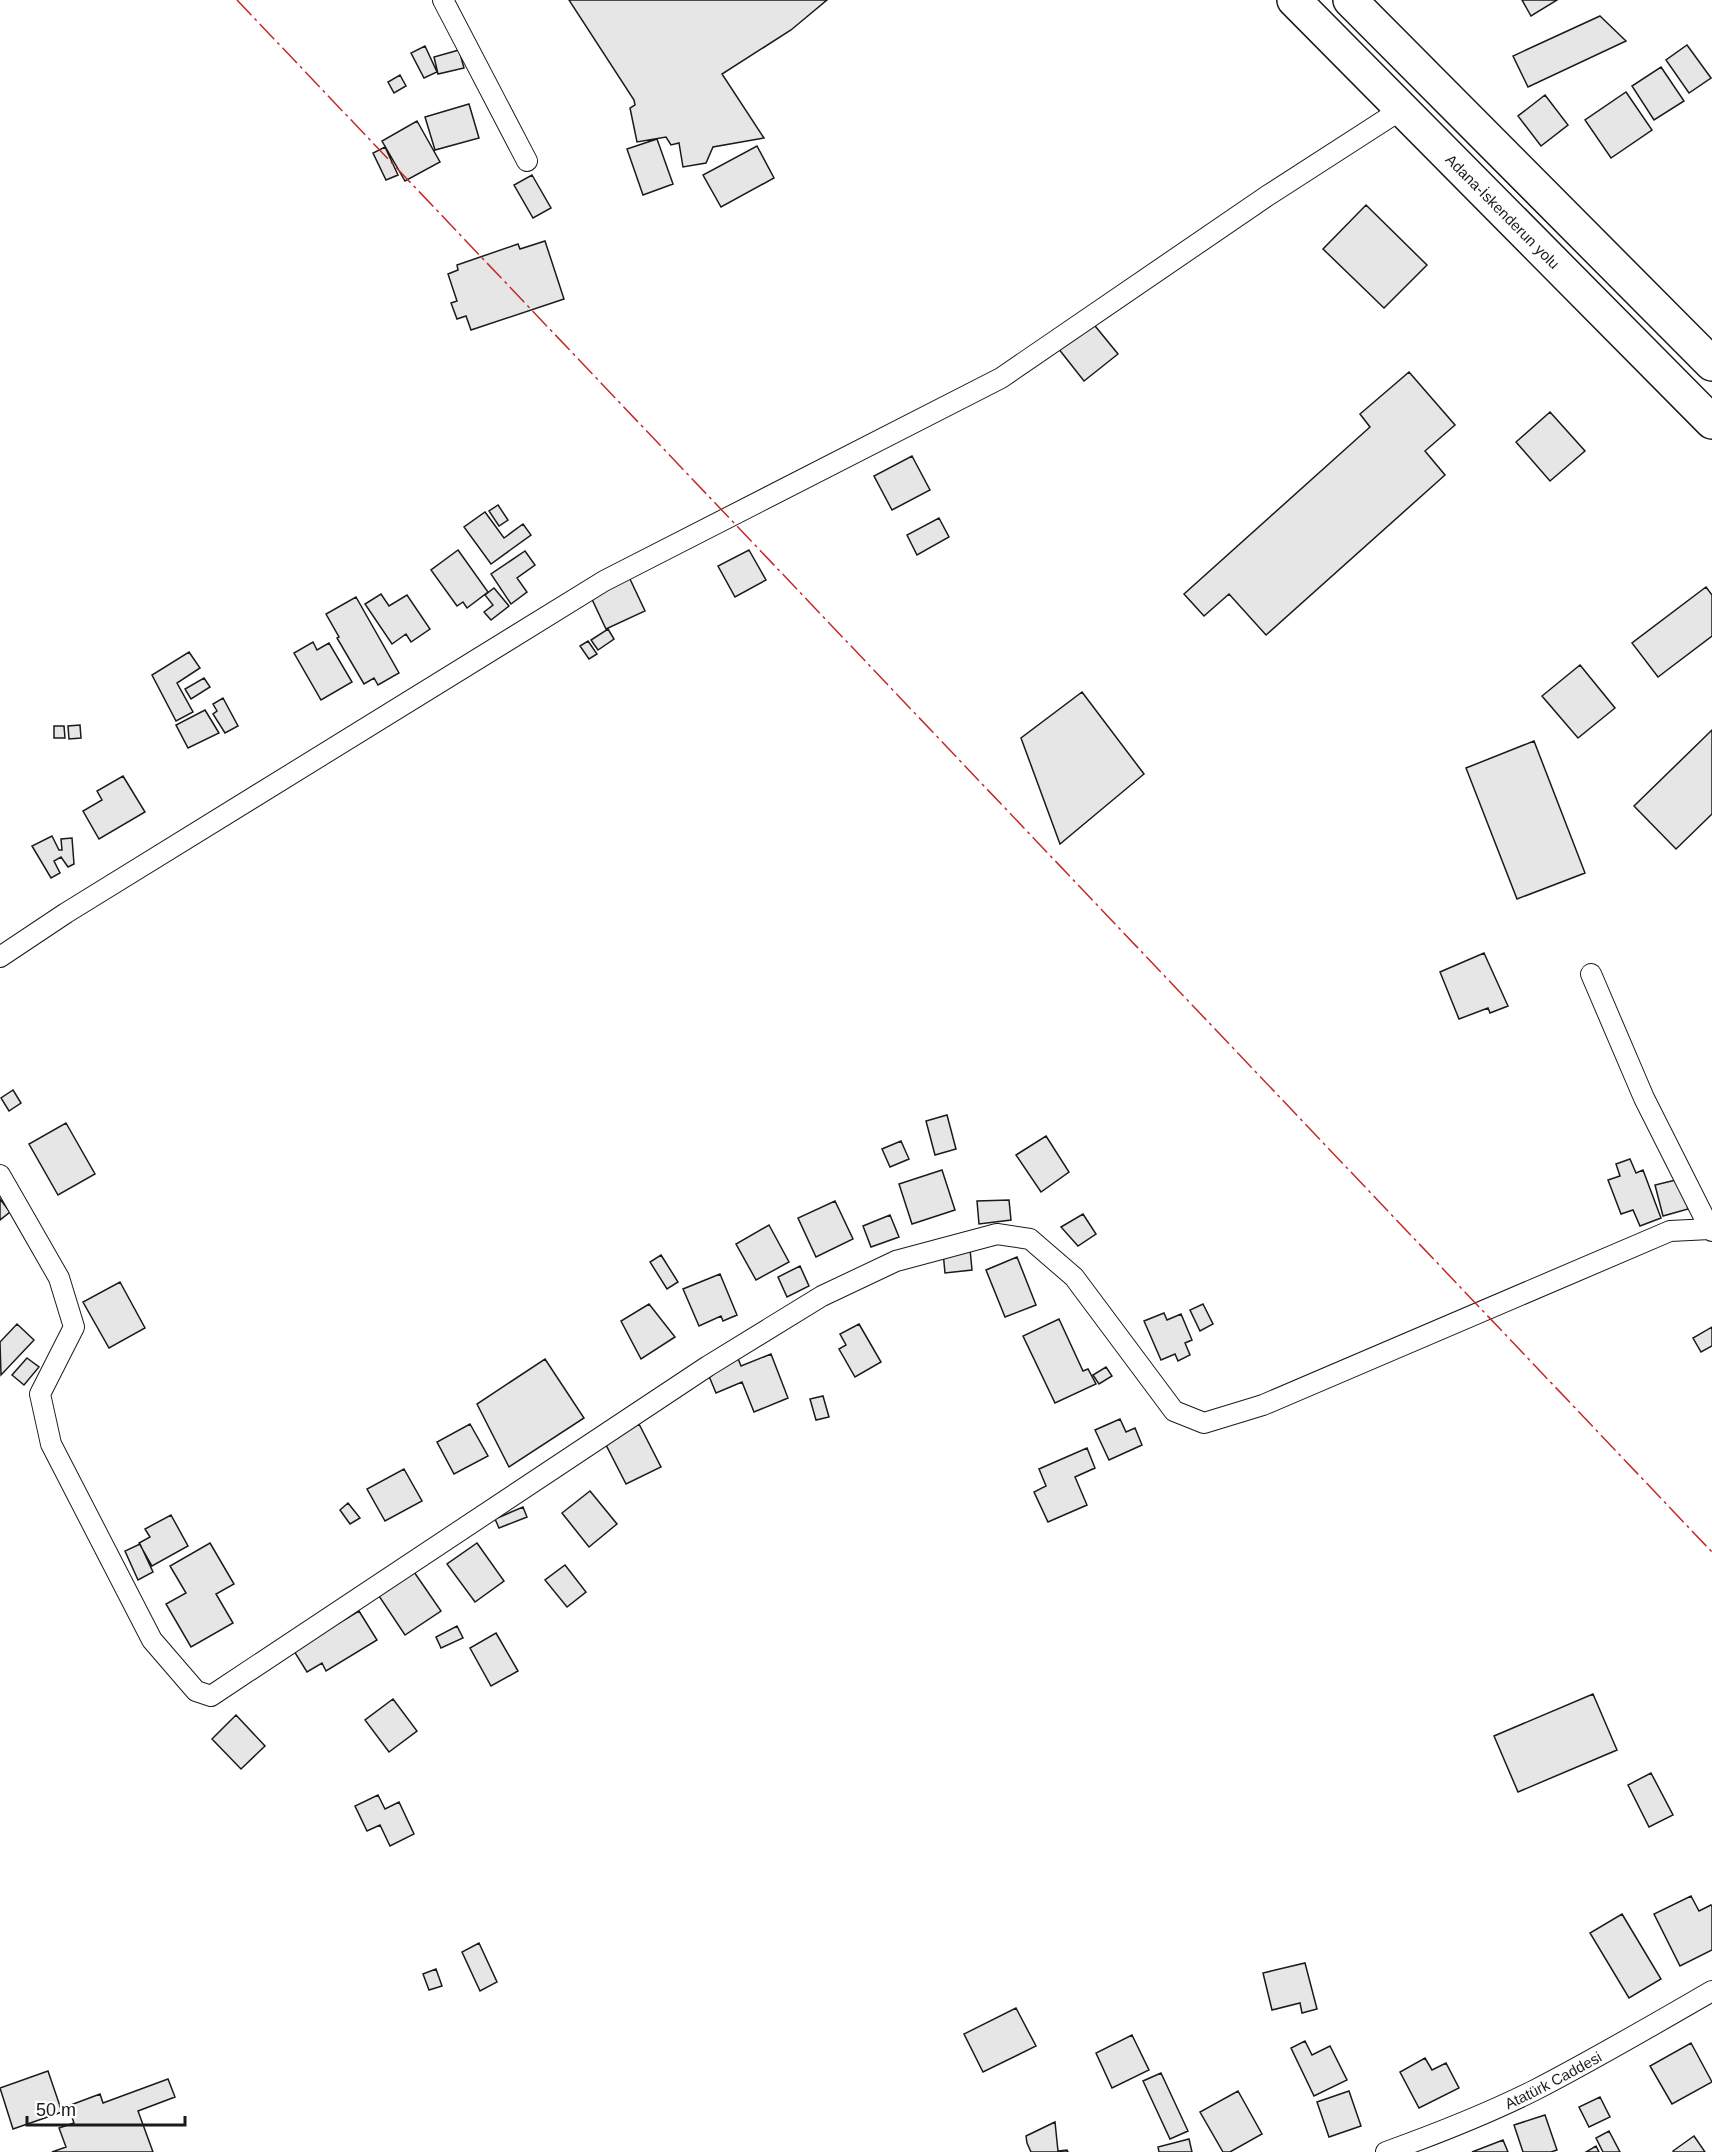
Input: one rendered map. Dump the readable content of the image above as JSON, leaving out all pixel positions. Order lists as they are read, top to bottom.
{
  "streets": {
    "highway": ["Adana-İskenderun yolu"],
    "street": ["Atatürk Caddesi"]
  },
  "scale_bar": "50 m"
}
